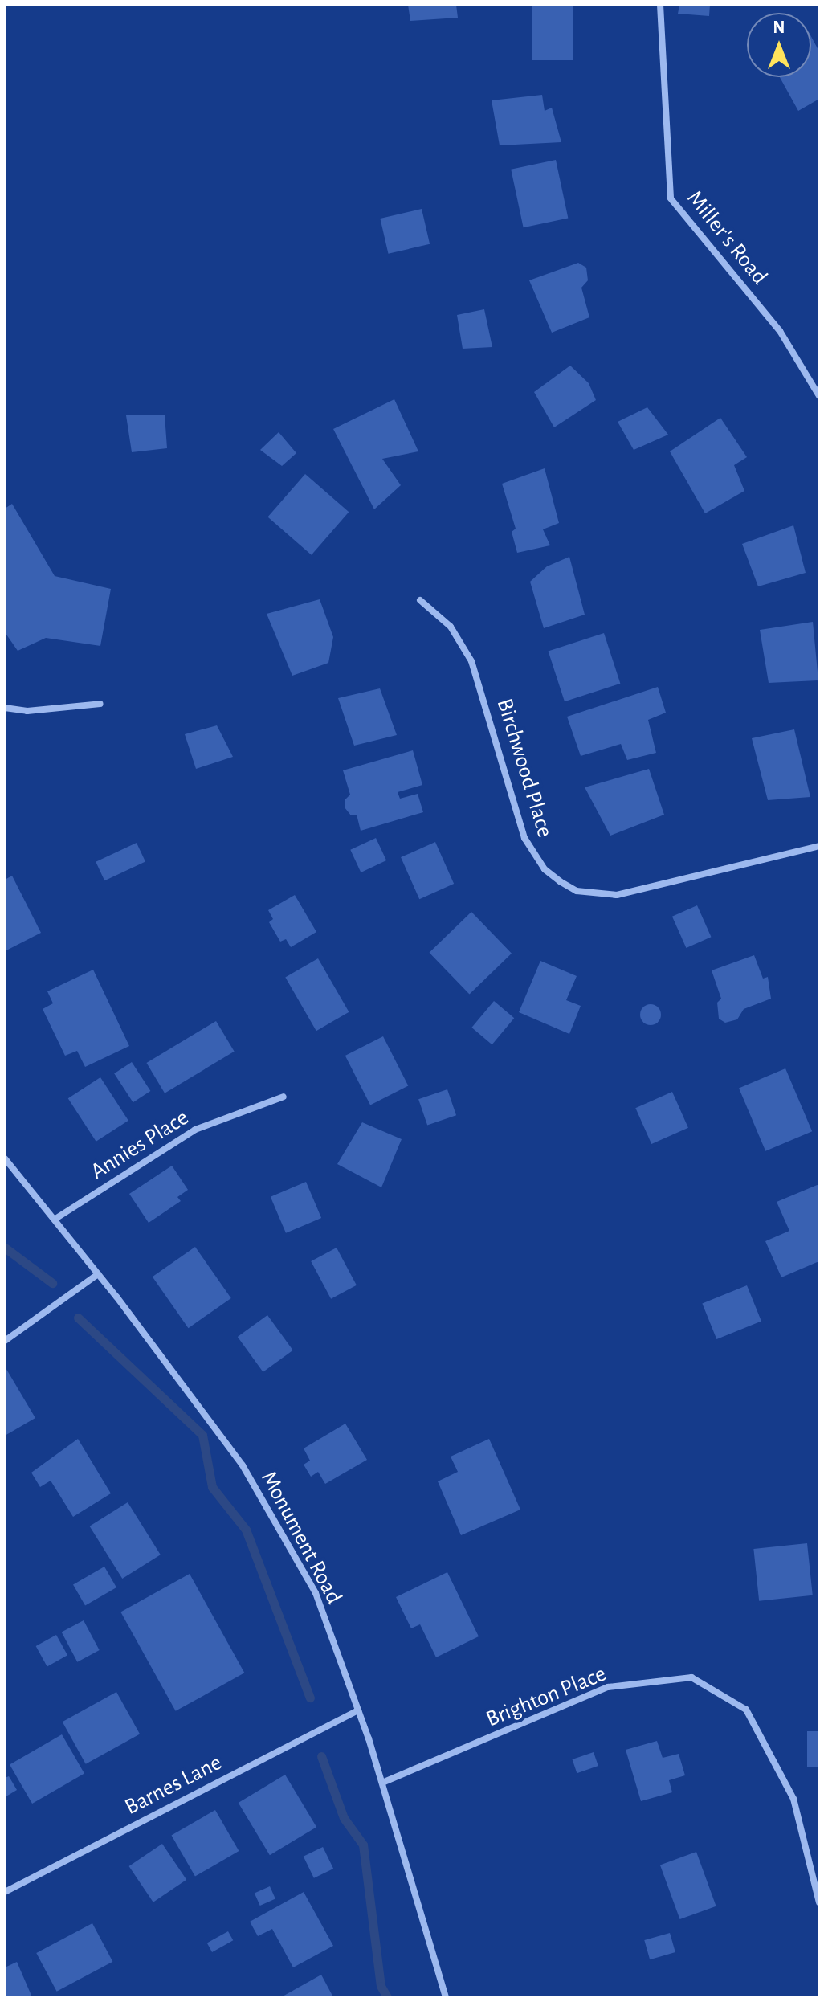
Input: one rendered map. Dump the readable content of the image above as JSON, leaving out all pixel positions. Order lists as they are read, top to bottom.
{
  "streets": {
    "street": [
      "Miller's Road",
      "Birchwood Place",
      "Annies Place",
      "Monument Road",
      "Brighton Place",
      "Barnes Lane"
    ]
  },
  "crossings": [
    ["Annies Place", "Monument Road"],
    ["Monument Road", "Brighton Place"],
    ["Monument Road", "Barnes Lane"]
  ],
  "north": "top"
}
